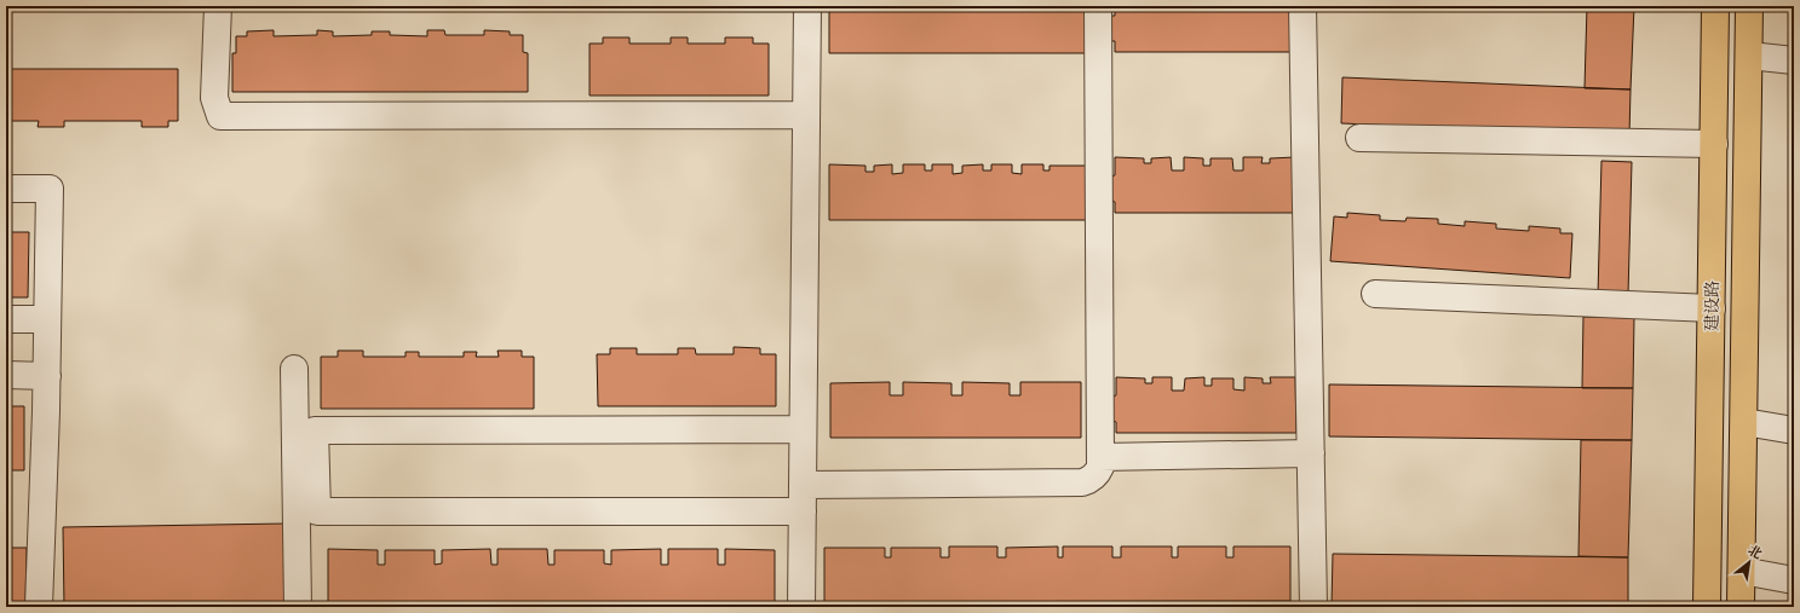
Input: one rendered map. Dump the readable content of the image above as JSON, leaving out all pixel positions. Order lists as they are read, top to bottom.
{
  "streets": {
    "main road": ["建设路"]
  },
  "north": "top right"
}
